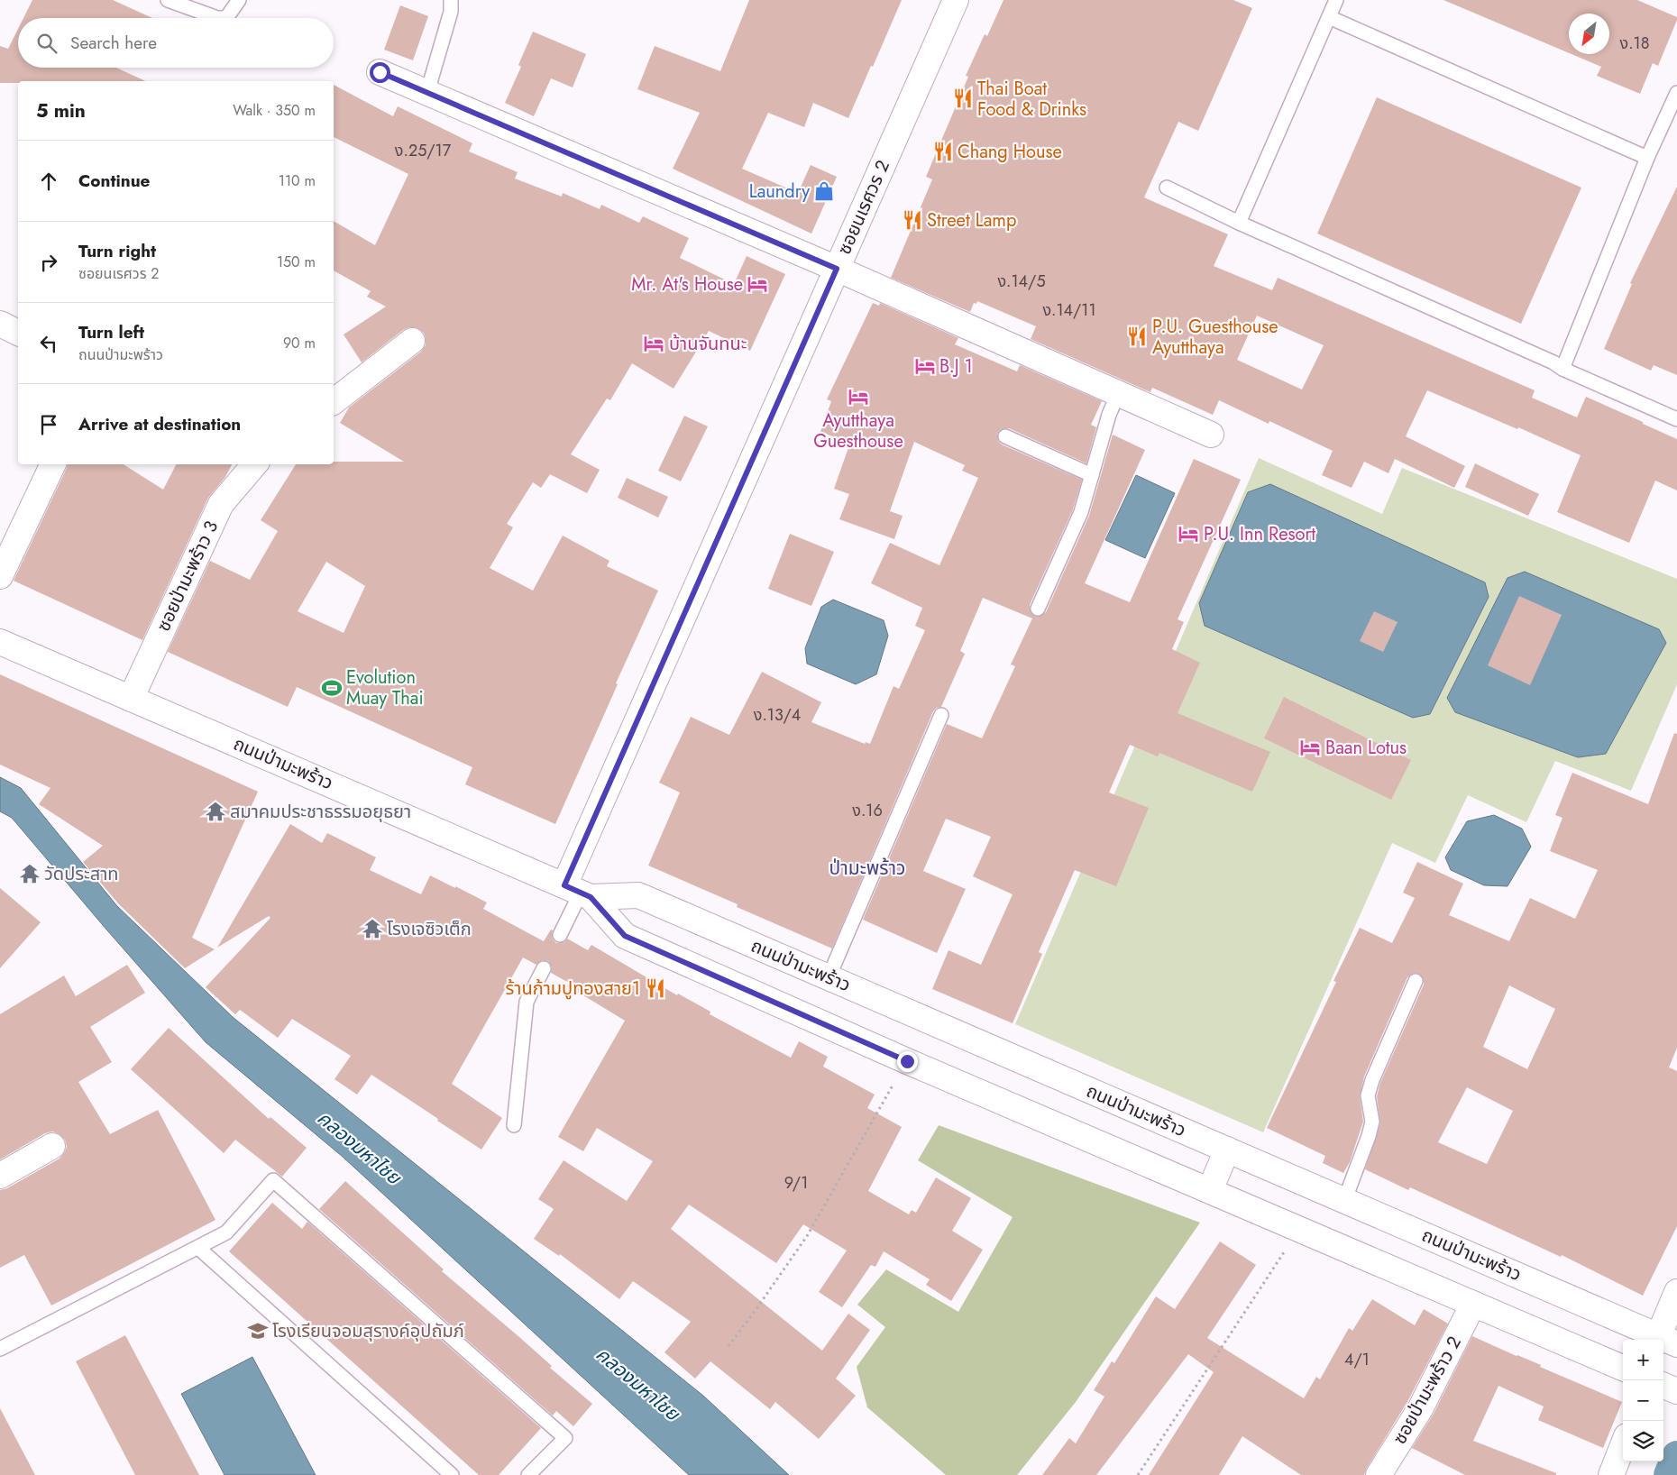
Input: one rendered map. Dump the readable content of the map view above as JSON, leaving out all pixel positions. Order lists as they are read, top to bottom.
{
  "streets": {
    "street": [
      "ซอยนเรศวร 2",
      "ซอยป่ามะพร้าว 3",
      "ถนนป่ามะพร้าว",
      "ซอยป่ามะพร้าว 2"
    ]
  },
  "crossings": [
    ["ซอยนเรศวร 2", "ถนนป่ามะพร้าว"],
    ["ซอยป่ามะพร้าว 3", "ถนนป่ามะพร้าว"],
    ["ถนนป่ามะพร้าว", "ซอยป่ามะพร้าว 2"]
  ],
  "districts": ["ป่ามะพร้าว"],
  "water": ["คลองมหาไชย"],
  "places": {
    "restaurant": [
      "Thai Boat Food & Drinks",
      "Chang House",
      "Street Lamp",
      "P.U. Guesthouse Ayutthaya",
      "ร้านก้ามปูทองสาย1"
    ],
    "shop": ["Laundry"],
    "hotel": [
      "Mr. At's House",
      "บ้านจันทนะ",
      "B.J 1",
      "Ayutthaya Guesthouse",
      "P.U. Inn Resort",
      "Baan Lotus"
    ],
    "sports": ["Evolution Muay Thai"],
    "temple": ["สมาคมประชาธรรมอยุธยา", "วัดประสาท", "โรงเจซิวเต็ก"],
    "school or university": ["โรงเรียนจอมสุรางค์อุปถัมภ์"]
  },
  "house_numbers": [
    "ง.18",
    "ง.25/17",
    "ง.14/5",
    "ง.14/11",
    "ง.13/4",
    "ง.16",
    "9/1",
    "4/1"
  ],
  "north": "bottom left",
  "page": {
    "search": "Search here",
    "heading": ["5 min", "Walk · 350 m"],
    "list": [
      ["Continue", "110 m"],
      ["Turn right", "ซอยนเรศวร 2", "150 m"],
      ["Turn left", "ถนนป่ามะพร้าว", "90 m"],
      "Arrive at destination"
    ],
    "map_buttons": ["+", "−"]
  }
}
